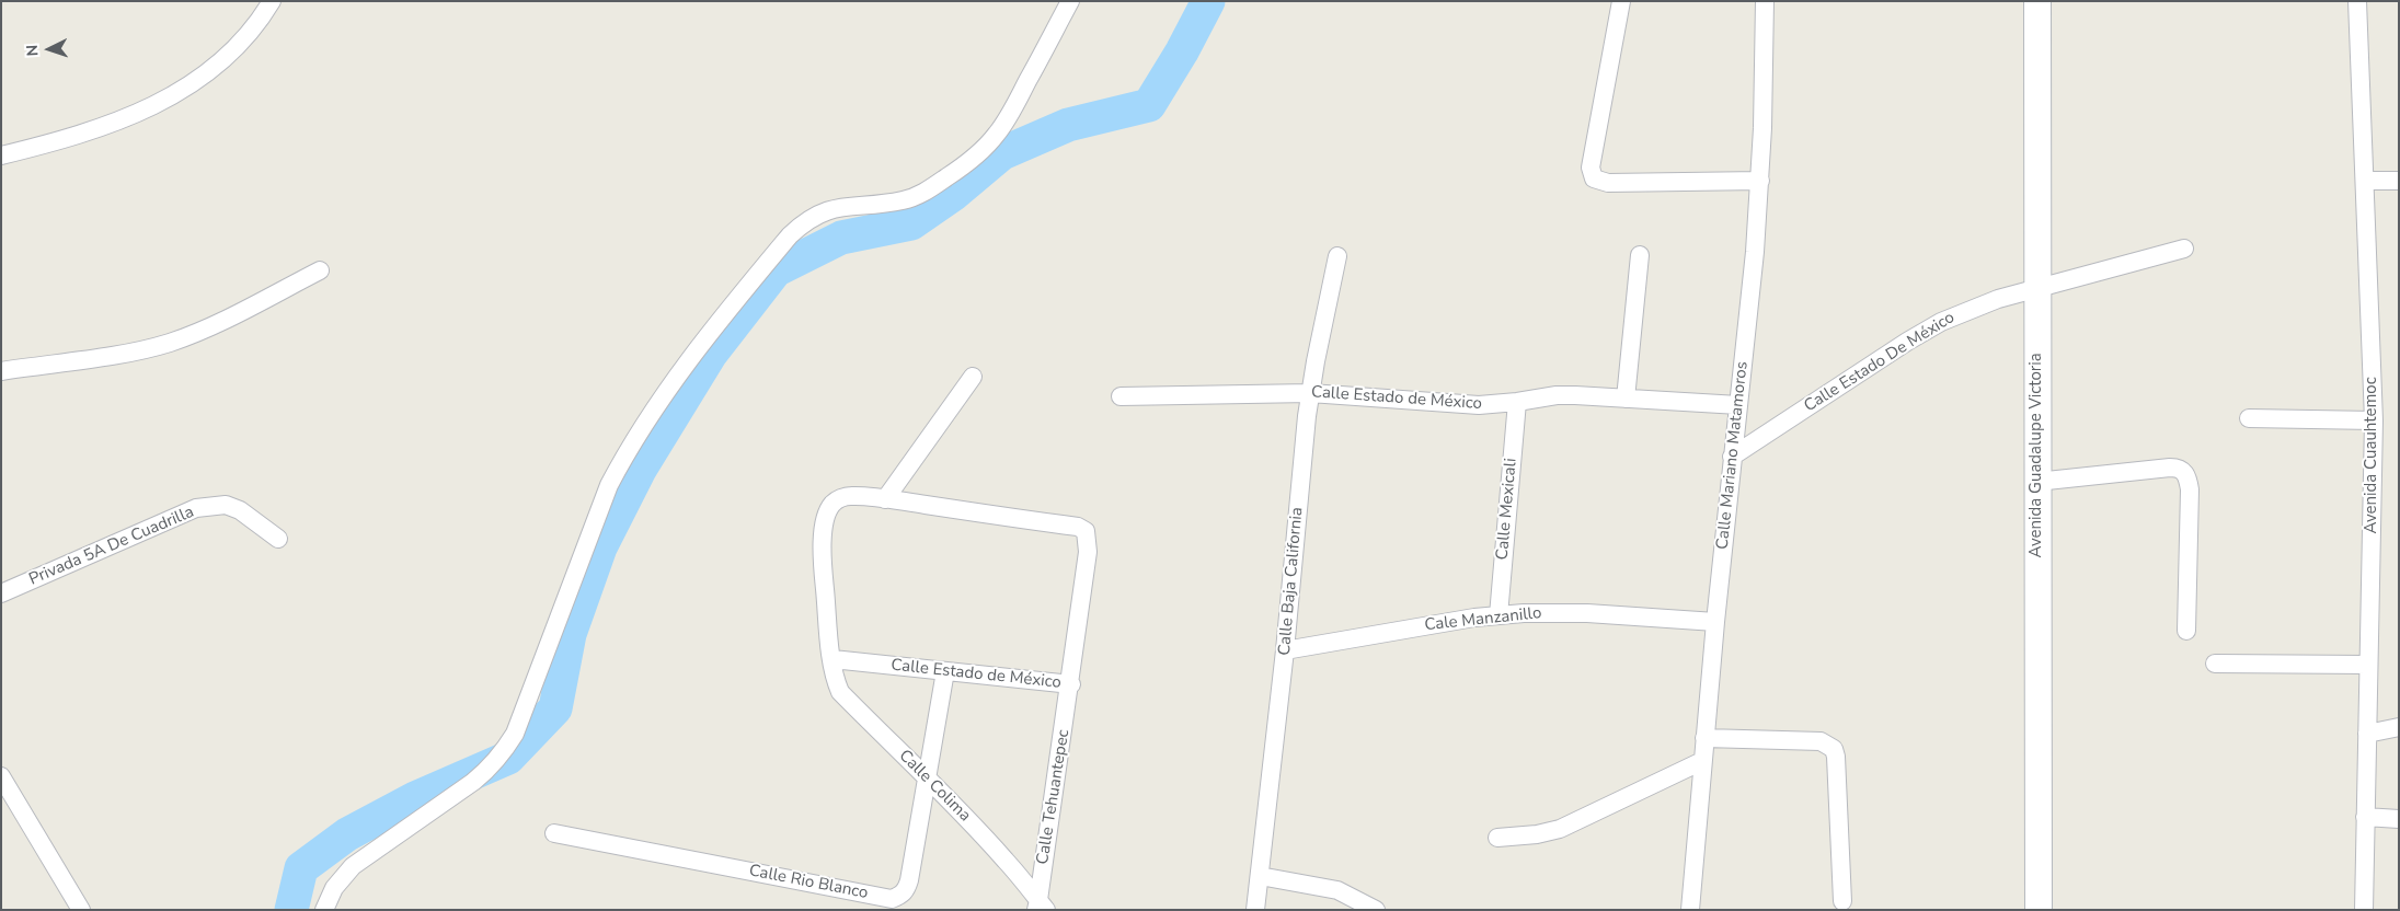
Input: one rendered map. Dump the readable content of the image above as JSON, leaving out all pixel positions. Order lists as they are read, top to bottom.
{
  "streets": {
    "main road": ["Avenida Guadalupe Victoria"],
    "street": [
      "Calle Estado De México",
      "Calle Estado de México",
      "Calle Mariano Matamoros",
      "Avenida Cuauhtemoc",
      "Calle Mexicali",
      "Privada 5A De Cuadrilla",
      "Calle Baja California",
      "Cale Manzanillo",
      "Calle Colima",
      "Calle Tehuantepec",
      "Calle Rio Blanco"
    ]
  },
  "crossings": [
    ["Calle Estado De México", "Calle Mariano Matamoros"],
    ["Calle Estado De México", "Avenida Guadalupe Victoria"],
    ["Calle Estado de México", "Calle Mariano Matamoros"],
    ["Calle Estado de México", "Calle Mexicali"],
    ["Calle Estado de México", "Calle Baja California"],
    ["Calle Estado de México", "Calle Colima"],
    ["Calle Estado de México", "Calle Tehuantepec"],
    ["Calle Estado de México", "Calle Rio Blanco"],
    ["Calle Mariano Matamoros", "Cale Manzanillo"],
    ["Calle Mexicali", "Cale Manzanillo"],
    ["Calle Baja California", "Cale Manzanillo"],
    ["Calle Colima", "Calle Tehuantepec"],
    ["Calle Colima", "Calle Rio Blanco"]
  ],
  "north": "left"
}
